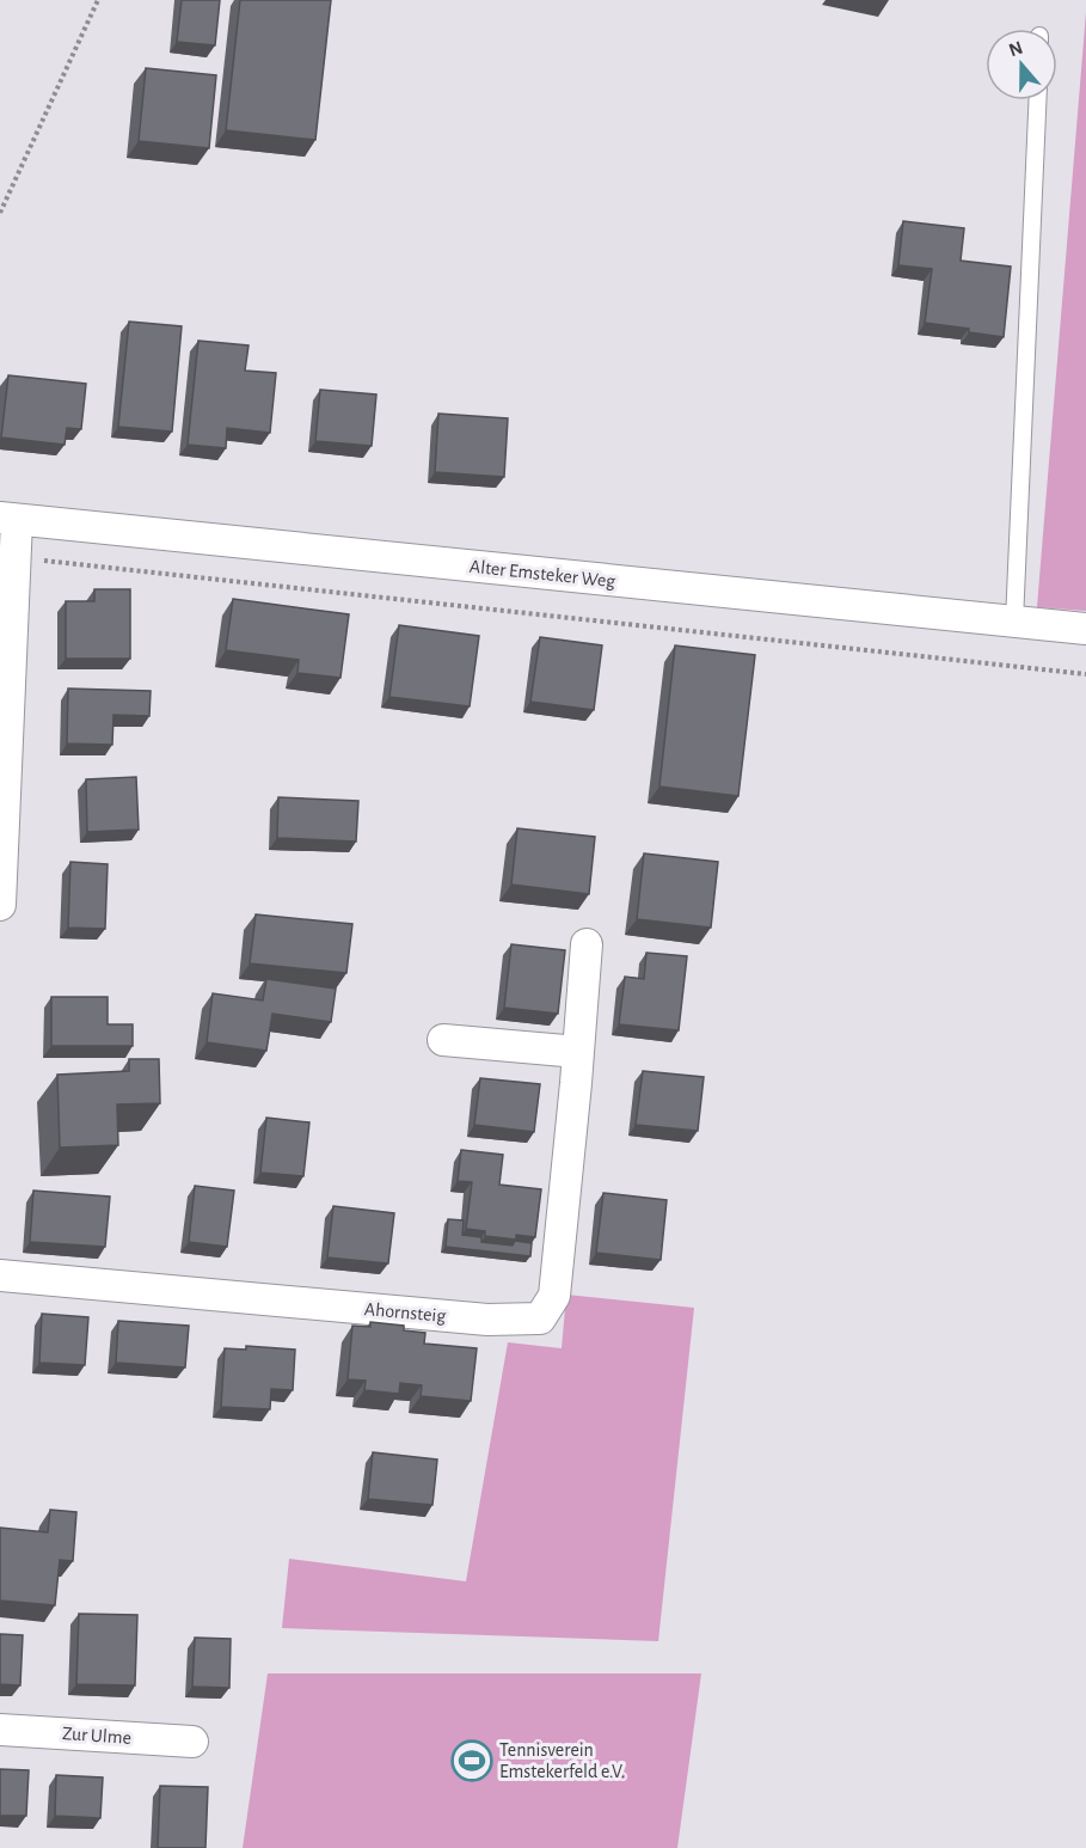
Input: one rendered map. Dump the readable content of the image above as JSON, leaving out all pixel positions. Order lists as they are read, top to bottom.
{
  "streets": {
    "street": ["Alter Emsteker Weg", "Ahornsteig", "Zur Ulme"]
  },
  "places": {
    "sports": ["Tennisverein Emstekerfeld e.V."]
  },
  "north": "top"
}
